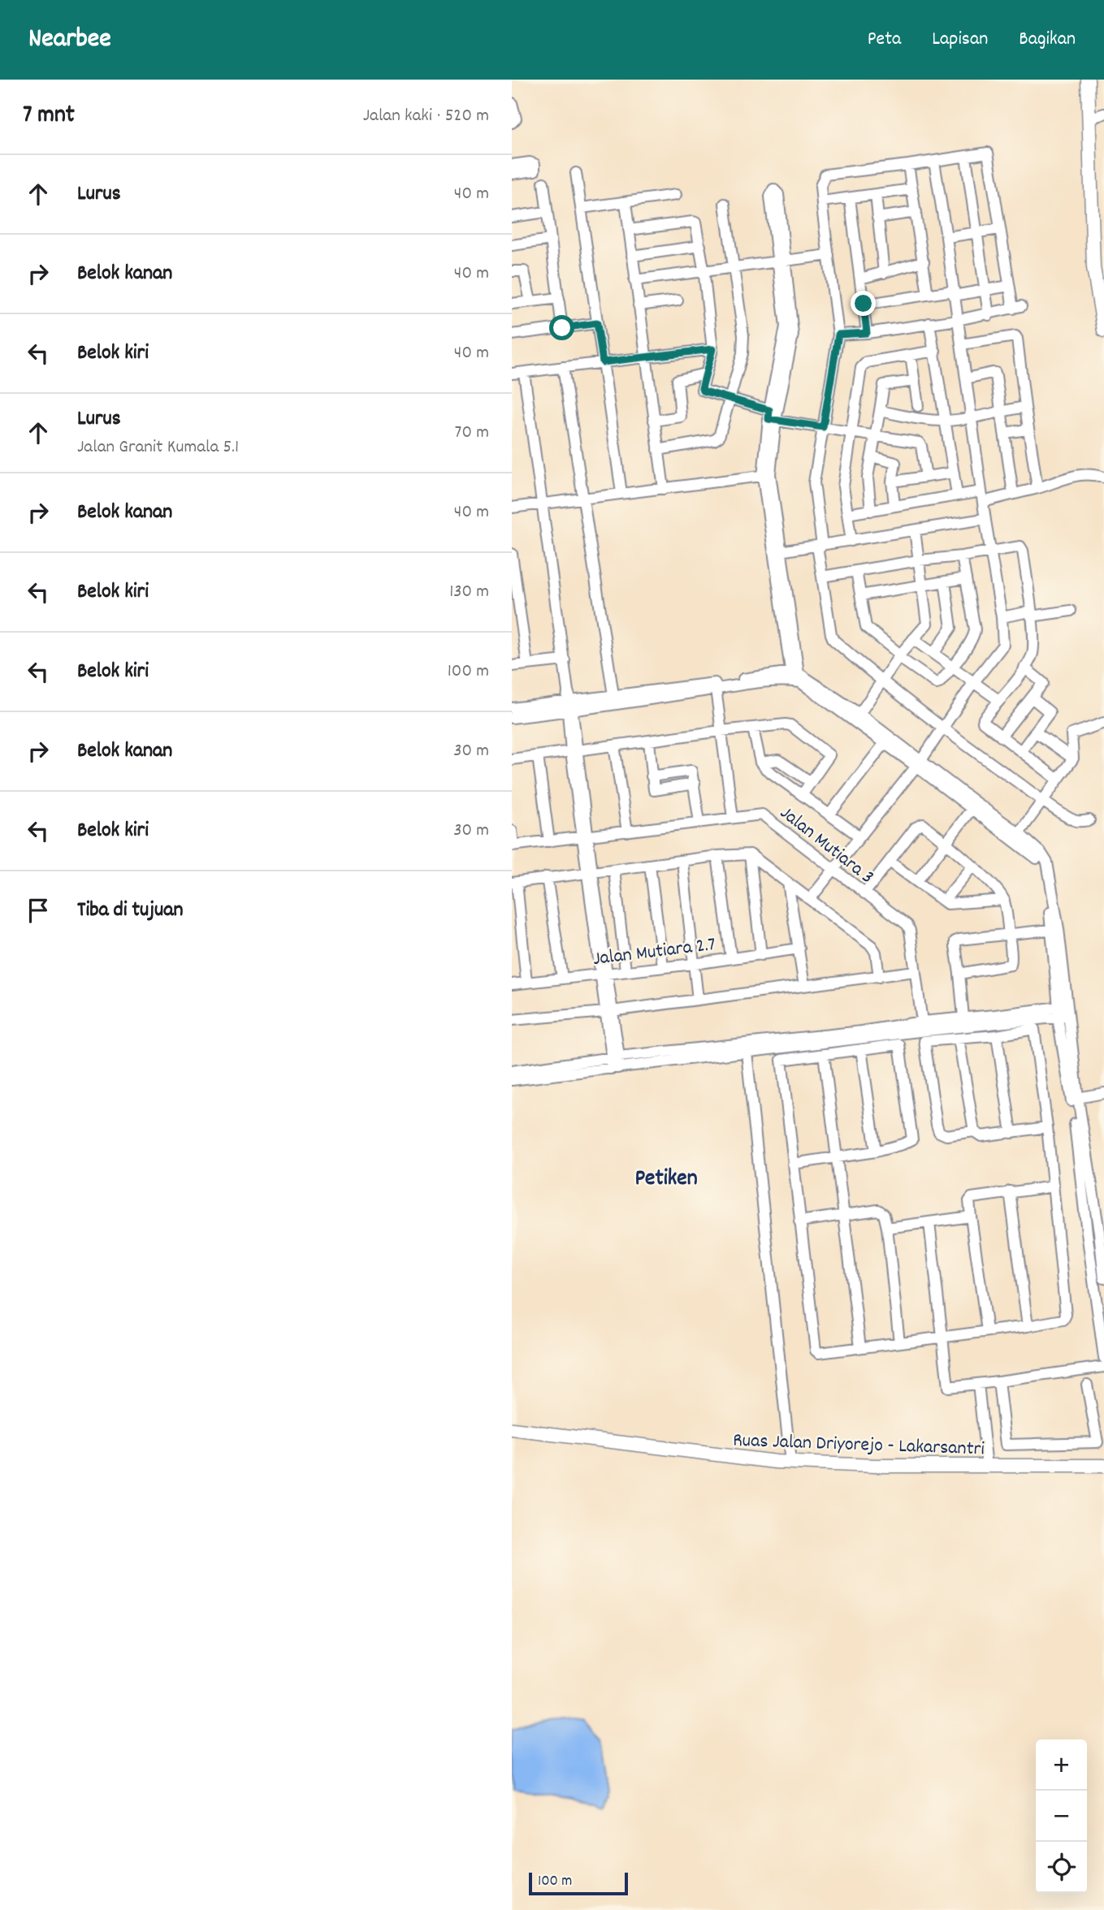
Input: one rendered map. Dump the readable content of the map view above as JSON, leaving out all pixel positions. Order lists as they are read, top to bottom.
{
  "streets": {
    "main road": ["Ruas Jalan Driyorejo - Lakarsantri"],
    "street": ["Jalan Mutiara 3", "Jalan Mutiara 2.7"]
  },
  "districts": ["Petiken"],
  "scale_bar": "100 m",
  "page": {
    "header": "Nearbee",
    "nav": ["Peta", "Lapisan", "Bagikan"],
    "heading": ["7 mnt", "Jalan kaki · 520 m"],
    "list": [
      ["Lurus", "40 m"],
      ["Belok kanan", "40 m"],
      ["Belok kiri", "40 m"],
      ["Lurus", "Jalan Granit Kumala 5.1", "70 m"],
      ["Belok kanan", "40 m"],
      ["Belok kiri", "130 m"],
      ["Belok kiri", "100 m"],
      ["Belok kanan", "30 m"],
      ["Belok kiri", "30 m"],
      "Tiba di tujuan"
    ],
    "map_buttons": ["+", "−"],
    "scale": "100 m"
  }
}
